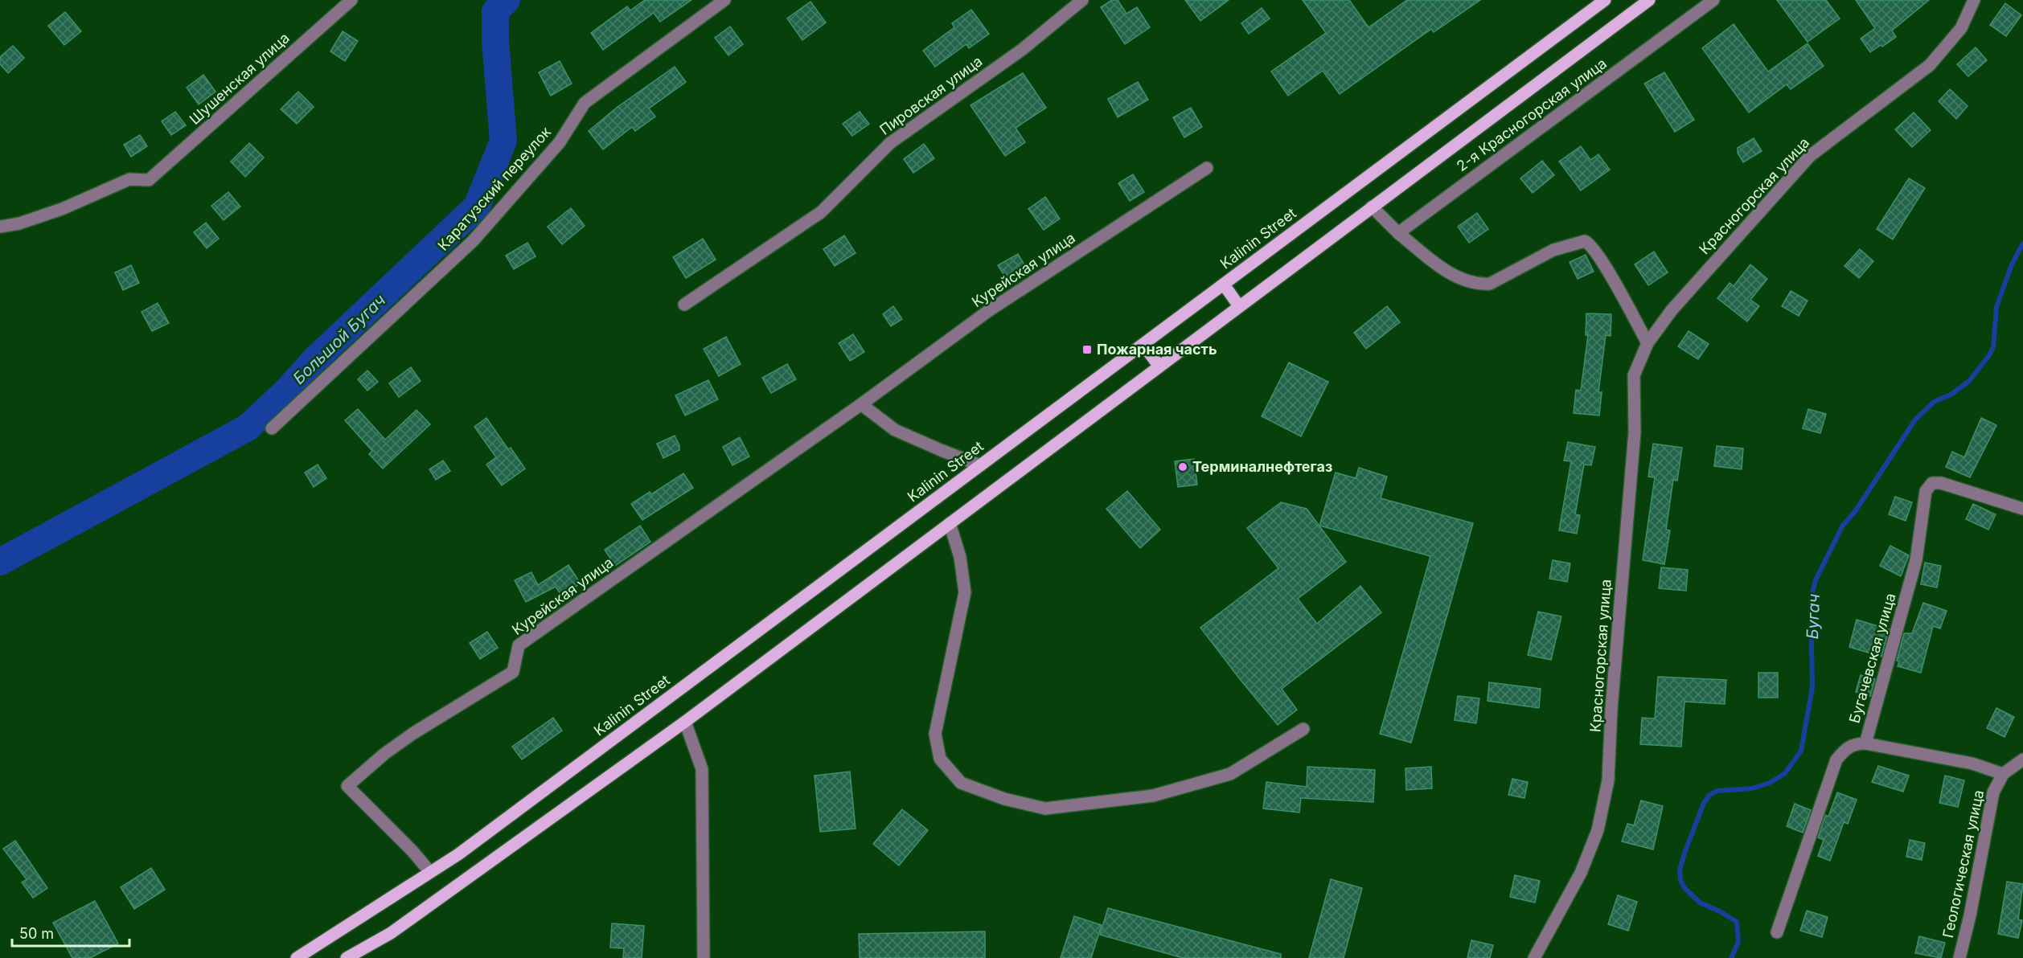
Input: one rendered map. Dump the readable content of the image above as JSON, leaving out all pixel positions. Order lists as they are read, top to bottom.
{
  "streets": {
    "main road": ["Kalinin Street"],
    "street": [
      "Шушенская улица",
      "Пировская улица",
      "2-я Красногорская улица",
      "Каратузский переулок",
      "Красногорская улица",
      "Курейская улица",
      "Бугачевская улица",
      "Геологическая улица"
    ]
  },
  "crossings": [
    ["Kalinin Street", "Курейская улица"]
  ],
  "water": ["Большой Бугач", "Бугач"],
  "places": {
    "transit": ["Пожарная часть"],
    "other": ["Терминалнефтегаз"]
  },
  "scale_bar": "50 m"
}
